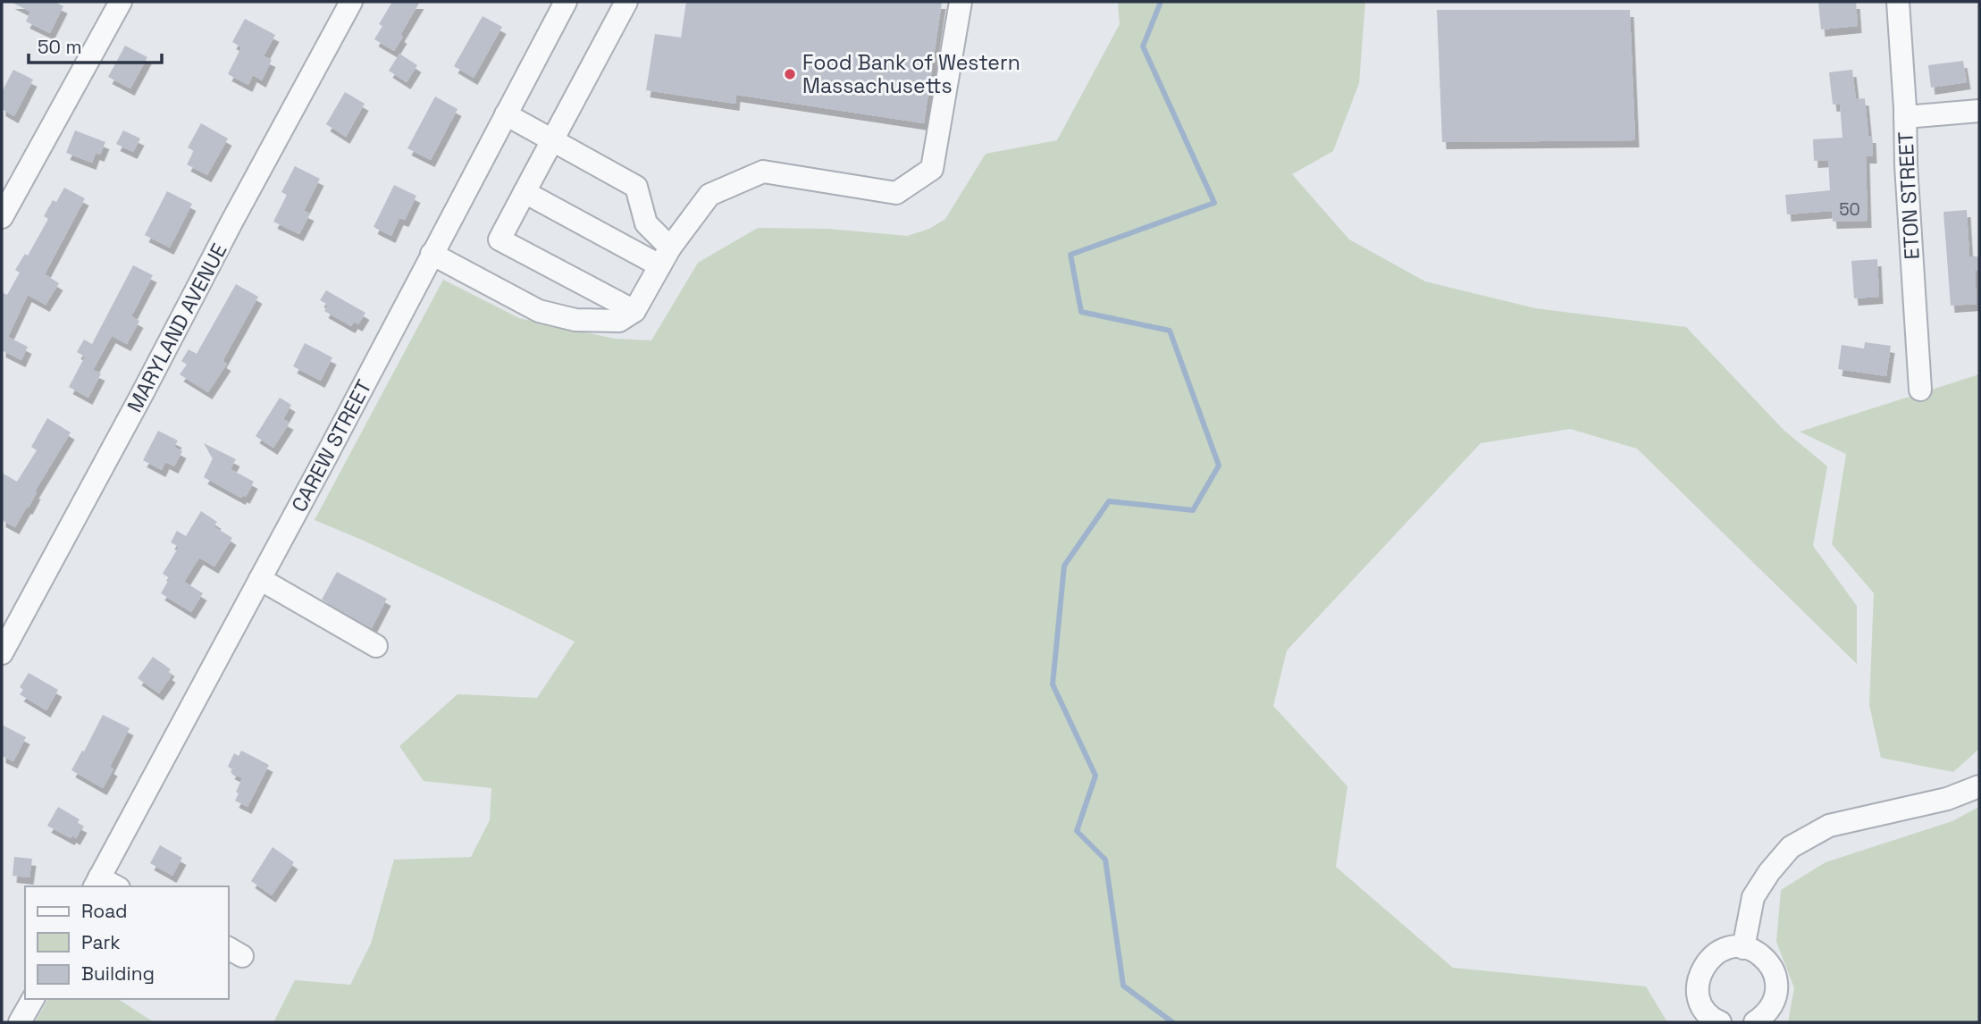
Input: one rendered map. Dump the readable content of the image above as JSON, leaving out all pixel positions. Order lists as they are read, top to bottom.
{
  "streets": {
    "street": ["ETON STREET", "MARYLAND AVENUE", "CAREW STREET"]
  },
  "places": ["Food Bank of Western Massachusetts"],
  "house_numbers": ["50"],
  "legend": ["Road", "Park", "Building"],
  "scale_bar": "50 m"
}
